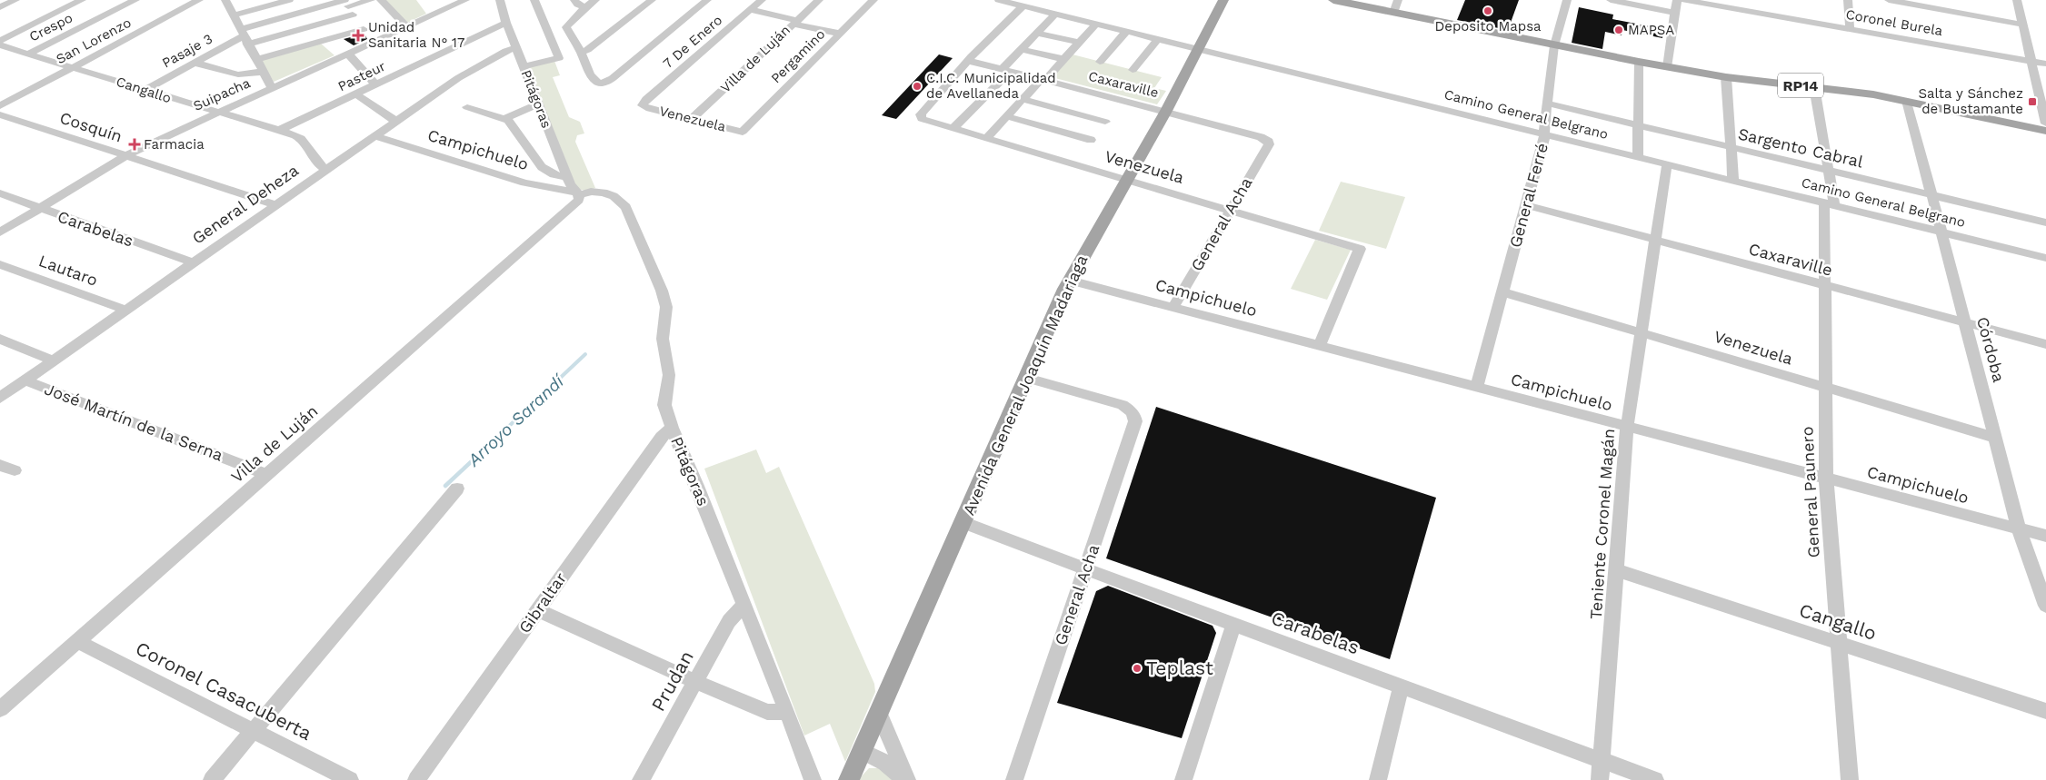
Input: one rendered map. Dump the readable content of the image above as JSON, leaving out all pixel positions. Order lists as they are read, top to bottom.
{
  "streets": {
    "main road": ["RP14", "Avenida General Joaquín Madariaga"],
    "street": [
      "Coronel Burela",
      "Crespo",
      "San Lorenzo",
      "7 De Enero",
      "Pasaje 3",
      "Pergamino",
      "Villa de Luján",
      "Pasteur",
      "Caxaraville",
      "Cangallo",
      "Suipacha",
      "Pitágoras",
      "Camino General Belgrano",
      "Venezuela",
      "Cosquín",
      "Sargento Cabral",
      "Campichuelo",
      "General Ferré",
      "General Deheza",
      "General Acha",
      "Carabelas",
      "Lautaro",
      "Córdoba",
      "José Martín de la Serna",
      "General Paunero",
      "Teniente Coronel Magán",
      "Gibraltar",
      "Prudan",
      "Coronel Casacuberta"
    ]
  },
  "crossings": [
    ["Crespo", "Cangallo"],
    ["San Lorenzo", "Cangallo"],
    ["7 De Enero", "Venezuela"],
    ["Pasaje 3", "Cangallo"],
    ["Pergamino", "Venezuela"],
    ["Villa de Luján", "Pitágoras"],
    ["Villa de Luján", "Venezuela"],
    ["Villa de Luján", "Campichuelo"],
    ["Villa de Luján", "José Martín de la Serna"],
    ["Villa de Luján", "Coronel Casacuberta"],
    ["Pasteur", "Cangallo"],
    ["Pasteur", "Pitágoras"],
    ["Caxaraville", "Venezuela"],
    ["Caxaraville", "General Ferré"],
    ["Caxaraville", "General Acha"],
    ["Caxaraville", "Córdoba"],
    ["Caxaraville", "Avenida General Joaquín Madariaga"],
    ["Caxaraville", "General Paunero"],
    ["Caxaraville", "Teniente Coronel Magán"],
    ["RP14", "General Ferré"],
    ["RP14", "Córdoba"],
    ["RP14", "General Paunero"],
    ["Cangallo", "Suipacha"],
    ["Cangallo", "General Deheza"],
    ["Cangallo", "General Paunero"],
    ["Cangallo", "Teniente Coronel Magán"],
    ["Suipacha", "Cosquín"],
    ["Suipacha", "Carabelas"],
    ["Pitágoras", "Campichuelo"],
    ["Pitágoras", "General Deheza"],
    ["Pitágoras", "Gibraltar"],
    ["Pitágoras", "Prudan"],
    ["Camino General Belgrano", "General Ferré"],
    ["Camino General Belgrano", "Córdoba"],
    ["Camino General Belgrano", "Avenida General Joaquín Madariaga"],
    ["Camino General Belgrano", "General Paunero"],
    ["Camino General Belgrano", "Teniente Coronel Magán"],
    ["Venezuela", "Campichuelo"],
    ["Venezuela", "General Ferré"],
    ["Venezuela", "General Acha"],
    ["Venezuela", "Córdoba"],
    ["Venezuela", "Avenida General Joaquín Madariaga"],
    ["Venezuela", "General Paunero"],
    ["Venezuela", "Teniente Coronel Magán"],
    ["Cosquín", "General Deheza"],
    ["Sargento Cabral", "General Ferré"],
    ["Sargento Cabral", "Córdoba"],
    ["Sargento Cabral", "General Paunero"],
    ["Campichuelo", "General Ferré"],
    ["Campichuelo", "General Deheza"],
    ["Campichuelo", "General Acha"],
    ["Campichuelo", "Córdoba"],
    ["Campichuelo", "Avenida General Joaquín Madariaga"],
    ["Campichuelo", "General Paunero"],
    ["Campichuelo", "Teniente Coronel Magán"],
    ["General Deheza", "Carabelas"],
    ["General Deheza", "Lautaro"],
    ["General Deheza", "José Martín de la Serna"],
    ["General Acha", "Carabelas"],
    ["General Acha", "Avenida General Joaquín Madariaga"],
    ["Carabelas", "Avenida General Joaquín Madariaga"],
    ["Carabelas", "Teniente Coronel Magán"]
  ],
  "water": ["Arroyo Sarandí"],
  "places": {
    "other": [
      "Deposito Mapsa",
      "MAPSA",
      "C.I.C. Municipalidad de Avellaneda",
      "Teplast"
    ],
    "health": ["Unidad Sanitaria N° 17", "Farmacia"],
    "transit": ["Salta y Sánchez de Bustamante"]
  }
}
